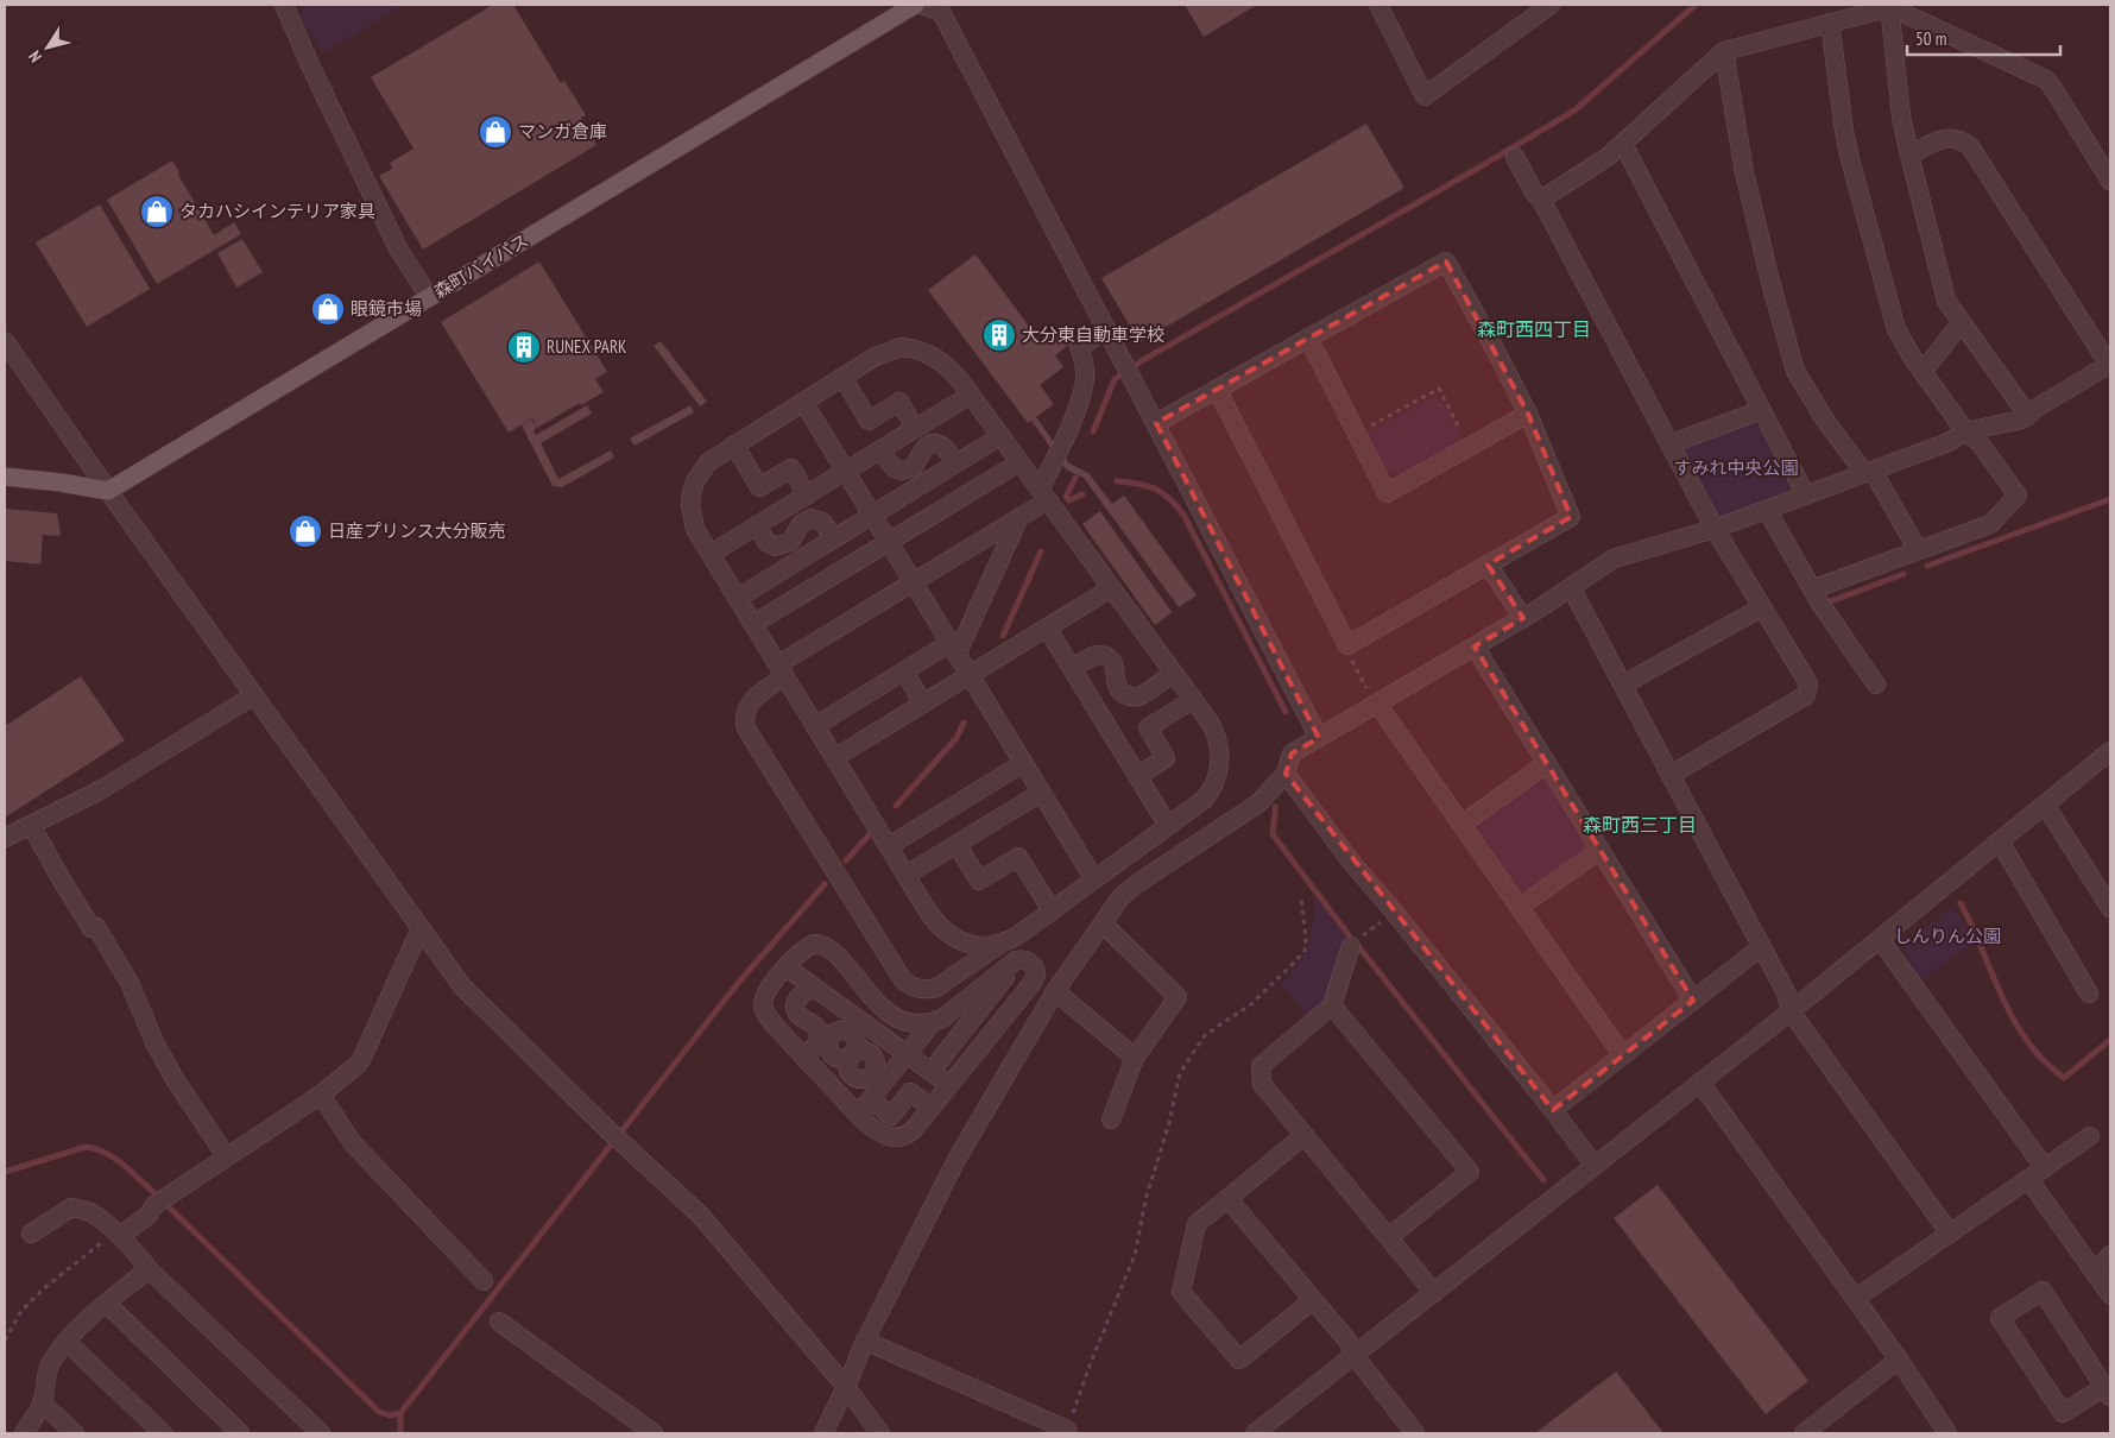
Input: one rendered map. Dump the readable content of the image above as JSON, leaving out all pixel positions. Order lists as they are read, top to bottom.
{
  "streets": {
    "main road": ["森町バイパス"]
  },
  "districts": ["森町西四丁目", "森町西三丁目"],
  "parks": ["すみれ中央公園", "しんりん公園"],
  "places": {
    "shop": [
      "マンガ倉庫",
      "タカハシインテリア家具",
      "眼鏡市場",
      "日産プリンス大分販売"
    ],
    "building": ["大分東自動車学校", "RUNEX PARK"]
  },
  "scale_bar": "50 m",
  "north": "bottom left"
}
